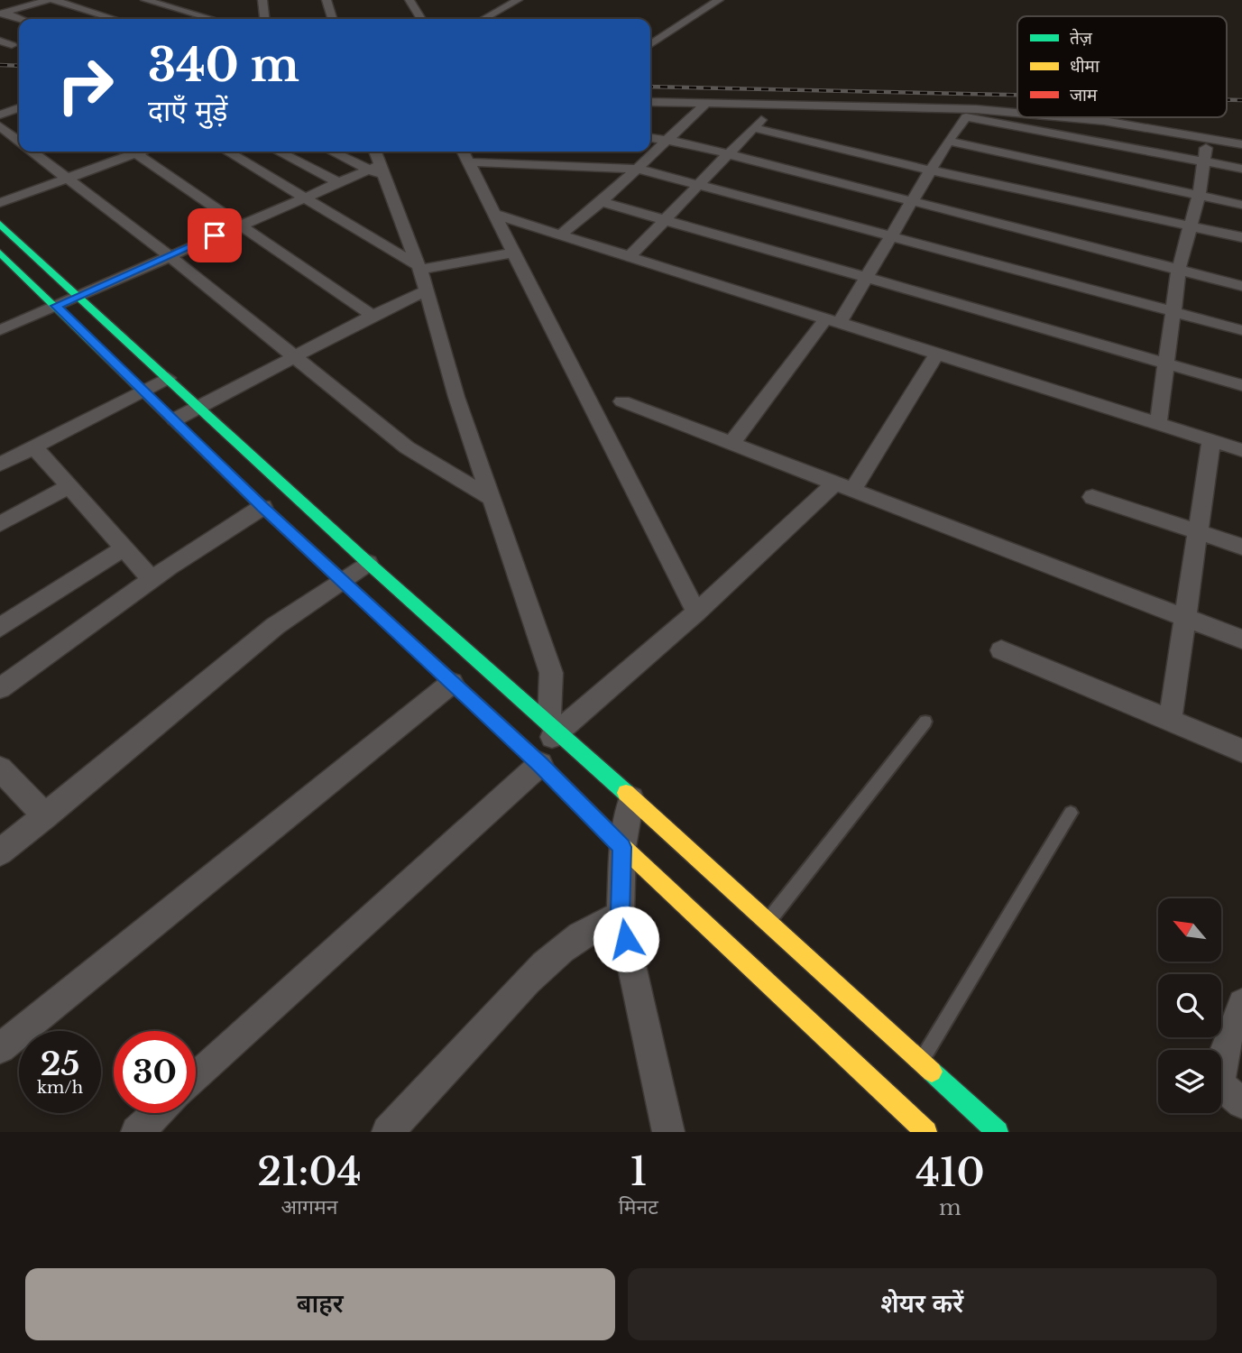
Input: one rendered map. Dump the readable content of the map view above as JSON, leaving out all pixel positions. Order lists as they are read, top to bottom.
{
  "legend": ["तेज़", "धीमा", "जाम"],
  "north": "top left",
  "page": {
    "turn": ["340 m", "दाएँ मुड़ें"],
    "speed": "25 km/h",
    "limit": "30",
    "eta": [
      "21:04",
      "आगमन",
      "1",
      "मिनट",
      "410",
      "m"
    ],
    "buttons": ["बाहर", "शेयर करें"]
  }
}
